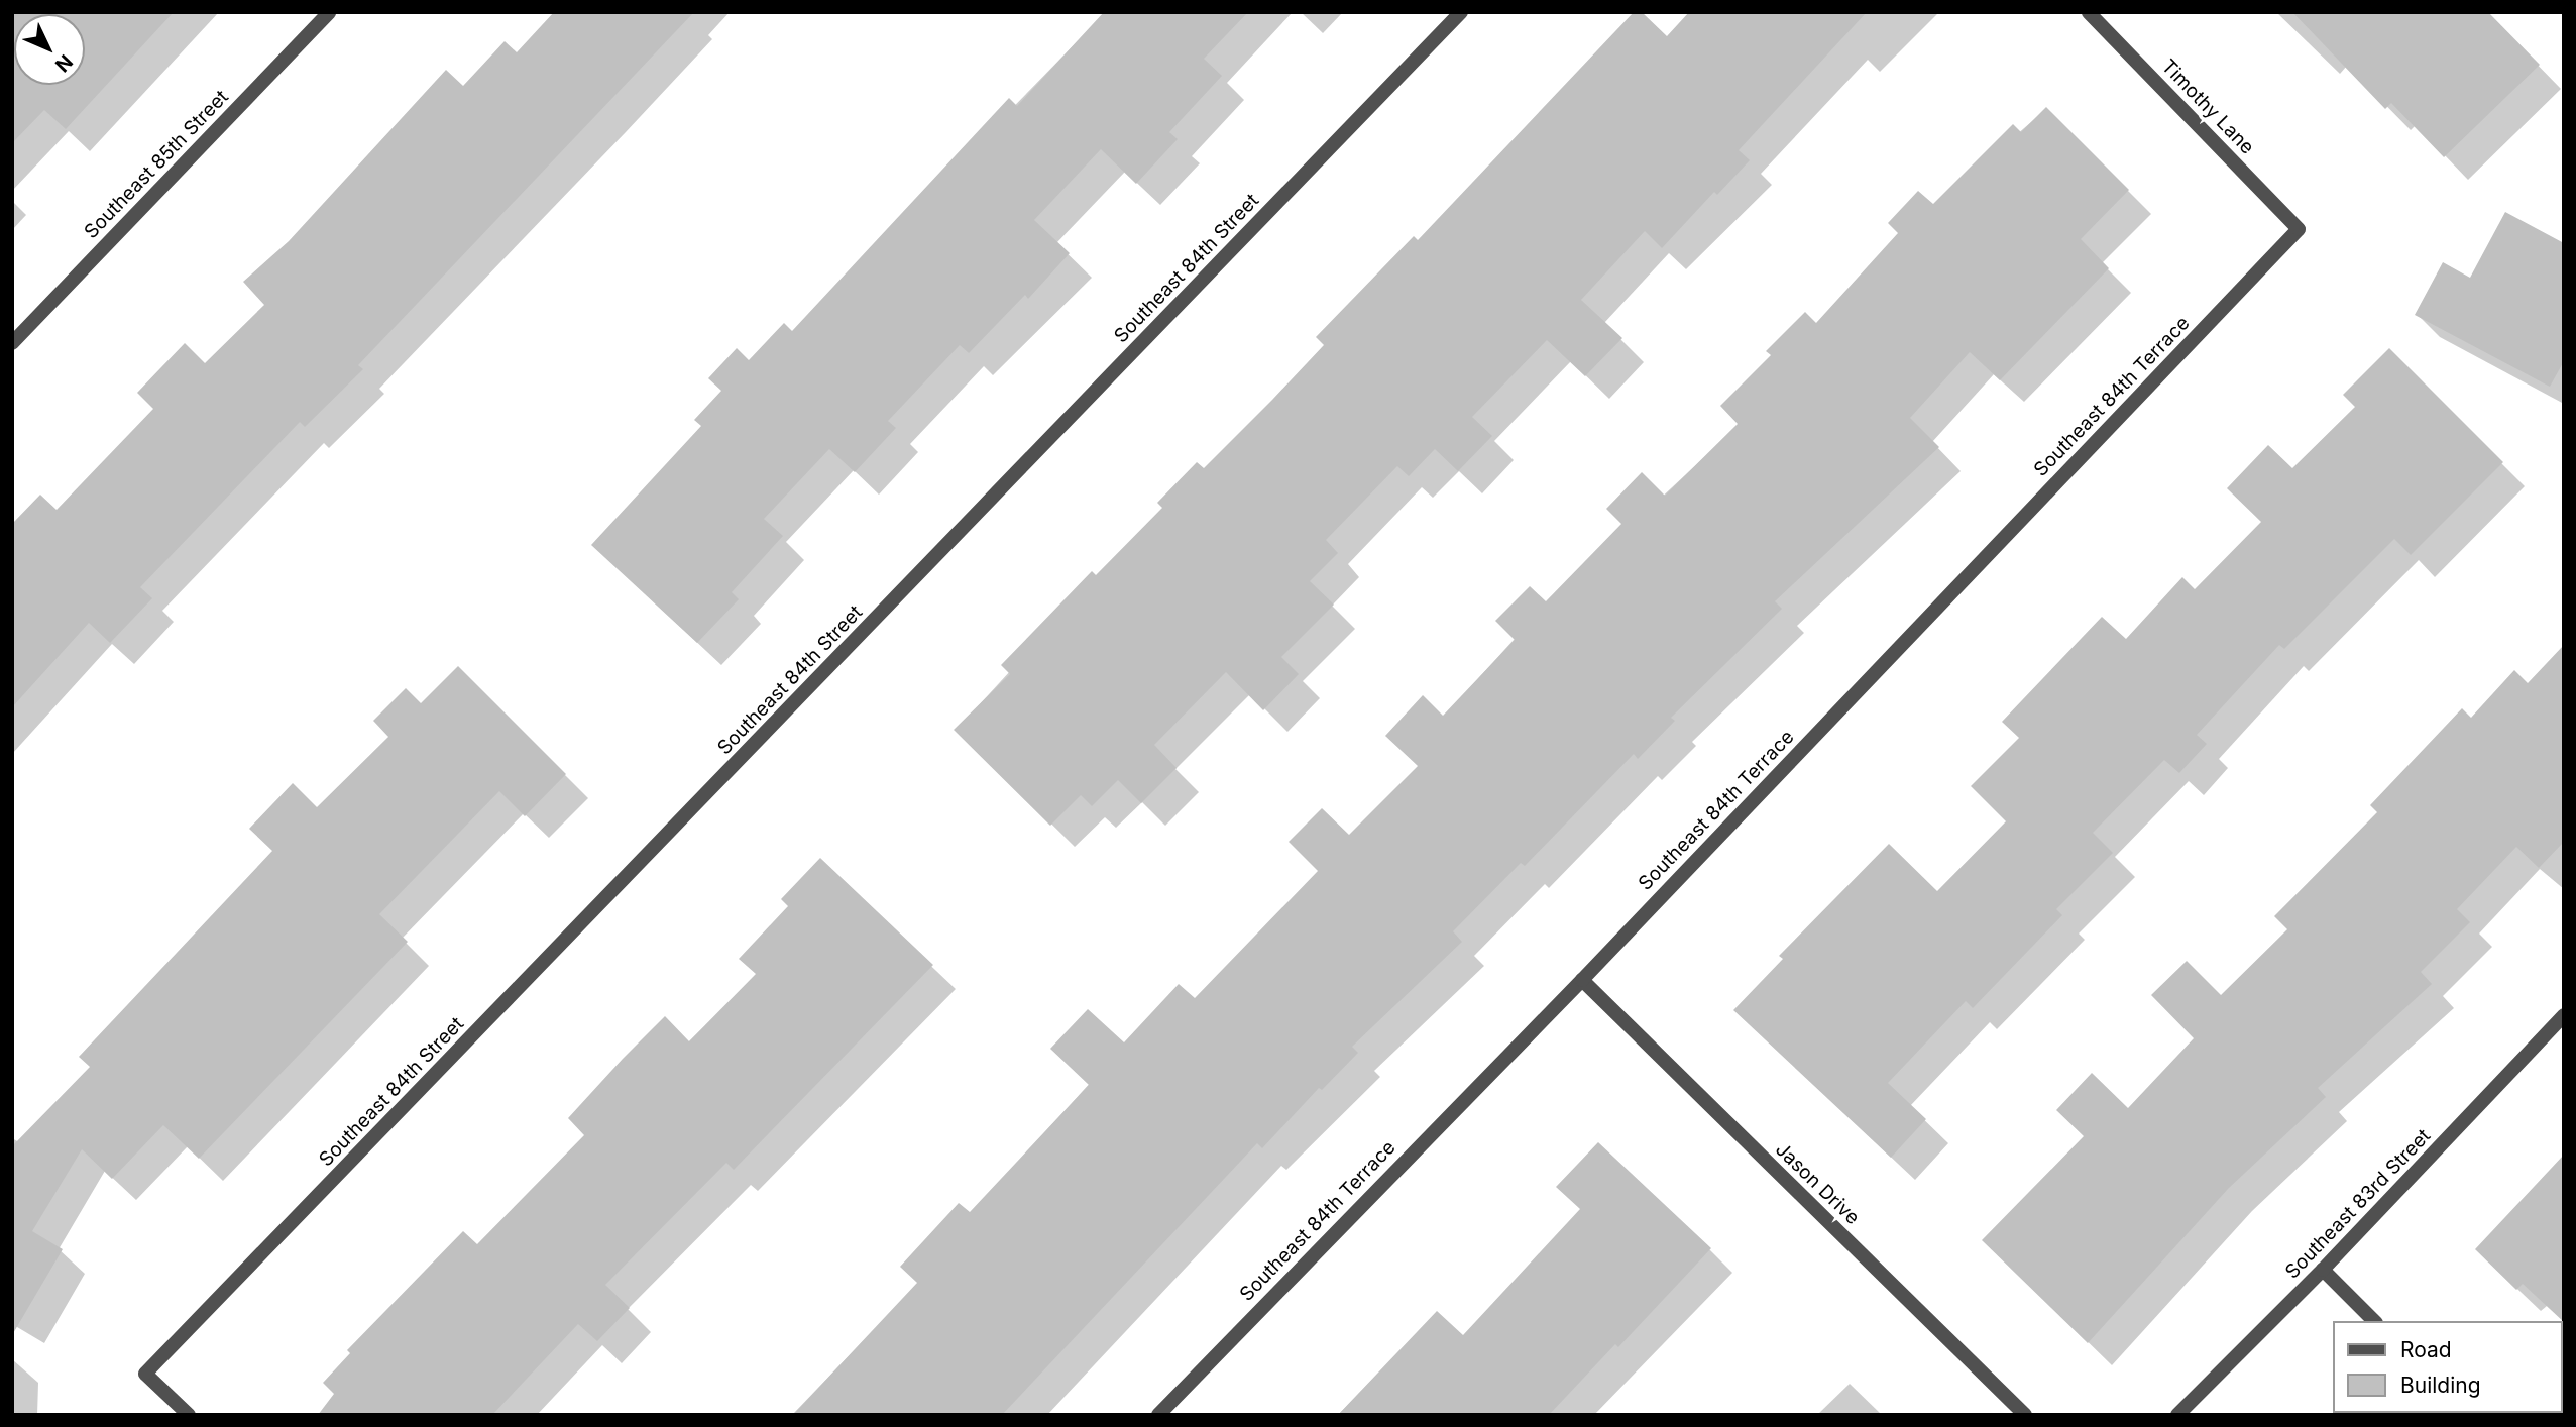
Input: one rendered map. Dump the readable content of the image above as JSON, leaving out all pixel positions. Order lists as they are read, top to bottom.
{
  "streets": {
    "street": [
      "Timothy Lane",
      "Southeast 85th Street",
      "Southeast 84th Street",
      "Southeast 84th Terrace",
      "Jason Drive",
      "Southeast 83rd Street"
    ]
  },
  "crossings": [
    ["Timothy Lane", "Southeast 84th Terrace"],
    ["Southeast 84th Terrace", "Jason Drive"]
  ],
  "legend": ["Road", "Building"],
  "north": "bottom right"
}
